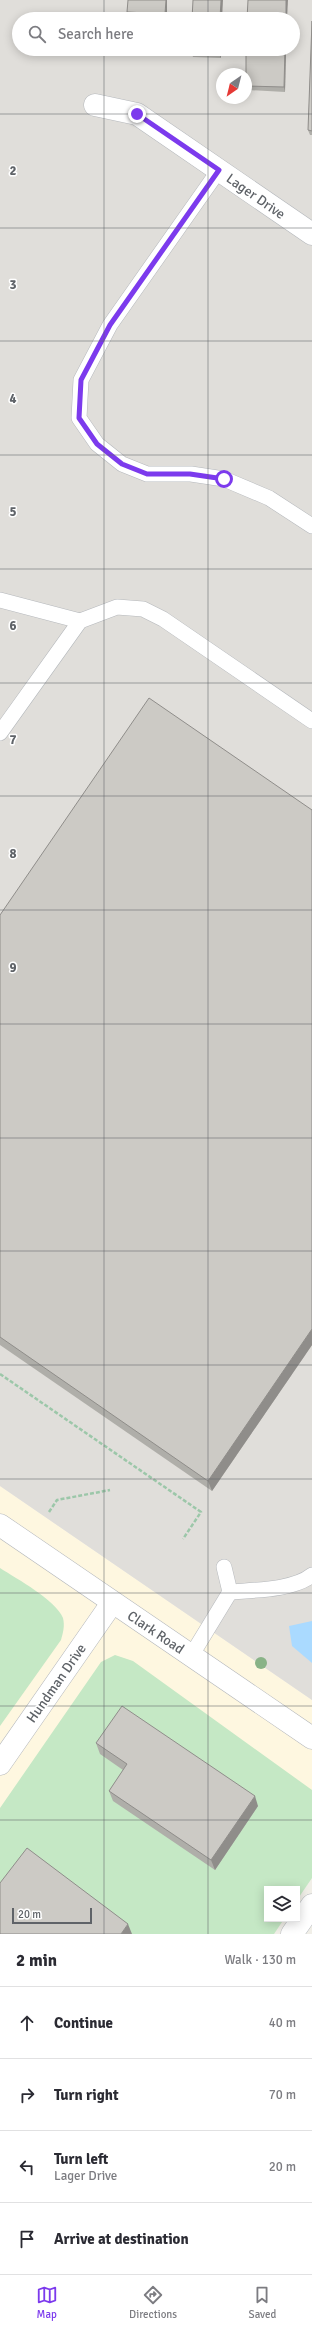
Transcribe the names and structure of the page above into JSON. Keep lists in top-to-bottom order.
{
  "streets": {
    "street": ["Lager Drive", "Clark Road", "Hundman Drive"]
  },
  "crossings": [
    ["Clark Road", "Hundman Drive"]
  ],
  "scale_bar": "20 m",
  "north": "bottom left",
  "page": {
    "search": "Search here",
    "scale": "20 m",
    "heading": ["2 min", "Walk · 130 m"],
    "list": [
      ["Continue", "40 m"],
      ["Turn right", "70 m"],
      ["Turn left", "Lager Drive", "20 m"],
      "Arrive at destination"
    ],
    "nav": ["Map", "Directions", "Saved"]
  },
  "grid": {
    "rows": [
      "2",
      "3",
      "4",
      "5",
      "6",
      "7",
      "8",
      "9"
    ]
  }
}
